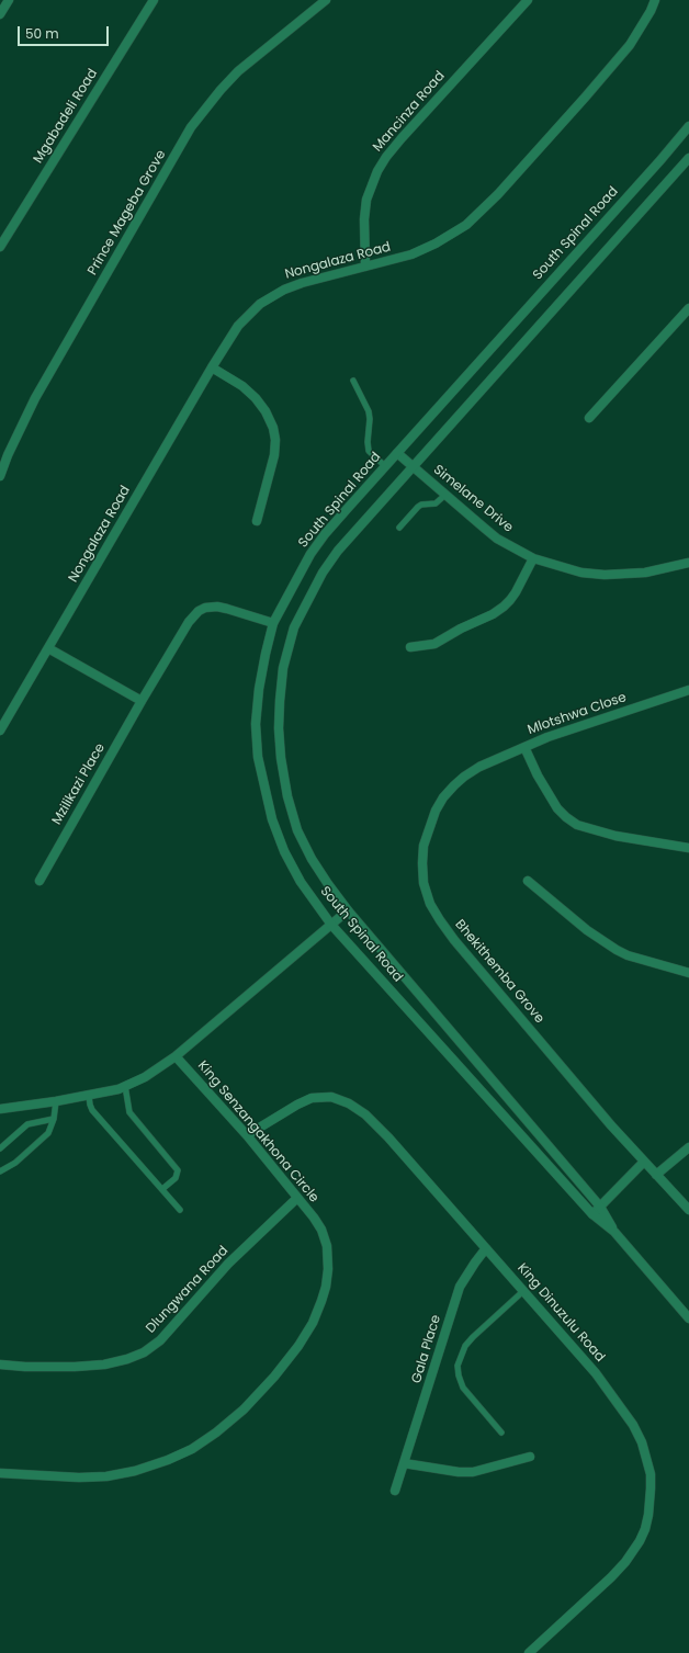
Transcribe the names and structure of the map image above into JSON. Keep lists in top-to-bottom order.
{
  "streets": {
    "street": [
      "Mancinza Road",
      "Mgabadeli Road",
      "Prince Mageba Grove",
      "South Spinal Road",
      "Nongalaza Road",
      "Simelane Drive",
      "Mlotshwa Close",
      "Mzilikazi Place",
      "Bhekithemba Grove",
      "King Senzangakhona Circle",
      "Dlungwana Road",
      "King Dinuzulu Road",
      "Gala Place"
    ]
  },
  "crossings": [
    ["Mancinza Road", "Nongalaza Road"],
    ["South Spinal Road", "Simelane Drive"],
    ["South Spinal Road", "Mzilikazi Place"],
    ["Mlotshwa Close", "Bhekithemba Grove"],
    ["King Senzangakhona Circle", "Dlungwana Road"],
    ["King Senzangakhona Circle", "King Dinuzulu Road"],
    ["King Dinuzulu Road", "Gala Place"]
  ],
  "scale_bar": "50 m"
}
